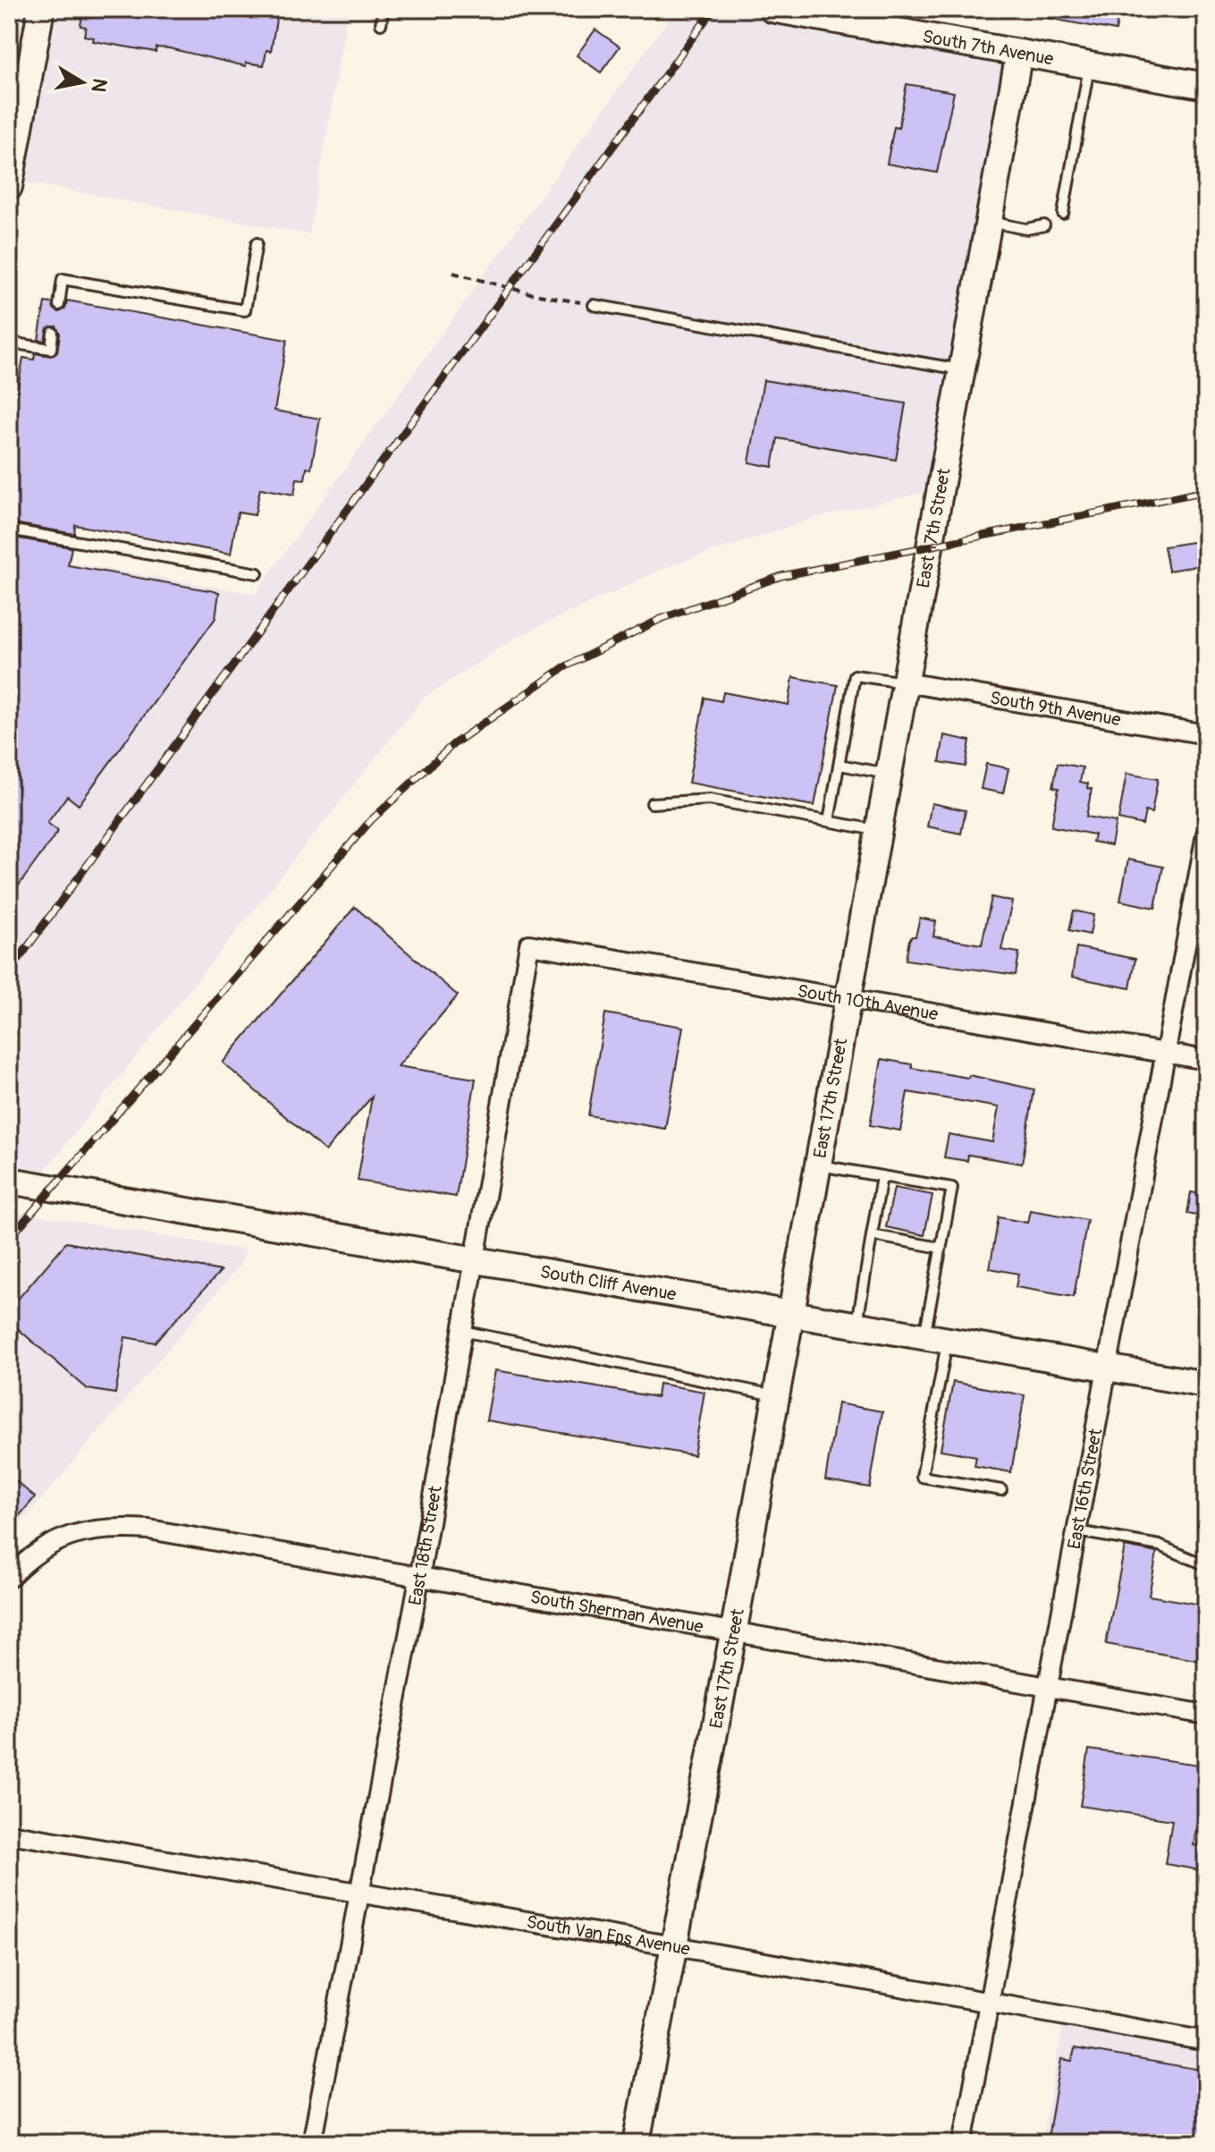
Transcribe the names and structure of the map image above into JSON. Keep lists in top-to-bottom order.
{
  "streets": {
    "street": [
      "South 7th Avenue",
      "East 17th Street",
      "South 9th Avenue",
      "South 10th Avenue",
      "South Cliff Avenue",
      "East 16th Street",
      "East 18th Street",
      "South Sherman Avenue",
      "South Van Eps Avenue"
    ]
  },
  "crossings": [
    ["South 7th Avenue", "East 17th Street"],
    ["East 17th Street", "South 9th Avenue"],
    ["East 17th Street", "South 10th Avenue"],
    ["East 17th Street", "South Cliff Avenue"],
    ["East 17th Street", "South Sherman Avenue"],
    ["East 17th Street", "South Van Eps Avenue"],
    ["South 10th Avenue", "East 16th Street"],
    ["South 10th Avenue", "East 18th Street"],
    ["South Cliff Avenue", "East 16th Street"],
    ["South Cliff Avenue", "East 18th Street"],
    ["East 16th Street", "South Sherman Avenue"],
    ["East 16th Street", "South Van Eps Avenue"],
    ["East 18th Street", "South Sherman Avenue"],
    ["East 18th Street", "South Van Eps Avenue"]
  ],
  "north": "right"
}
